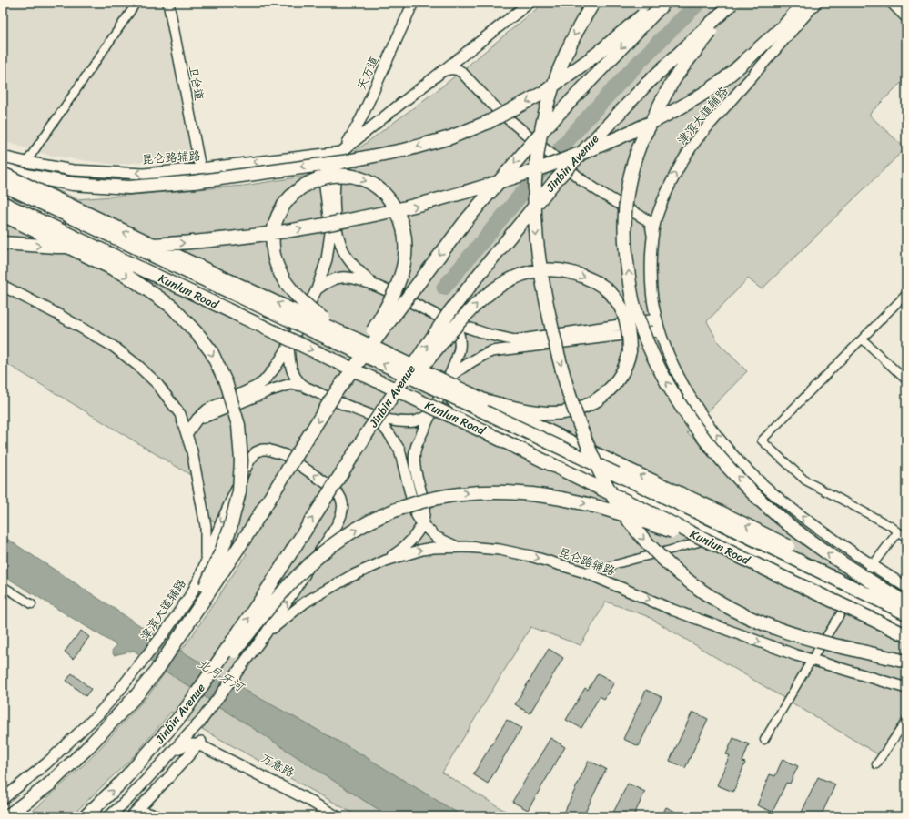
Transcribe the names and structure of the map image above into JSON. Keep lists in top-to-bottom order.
{
  "streets": {
    "highway": ["Jinbin Avenue", "Kunlun Road"],
    "main road": [
      "天万道",
      "卫台道",
      "津滨大道辅路",
      "昆仑路辅路",
      "万意路"
    ]
  },
  "crossings": [
    ["天万道", "昆仑路辅路"],
    ["卫台道", "昆仑路辅路"],
    ["津滨大道辅路", "昆仑路辅路"]
  ],
  "water": ["北月牙河"]
}
